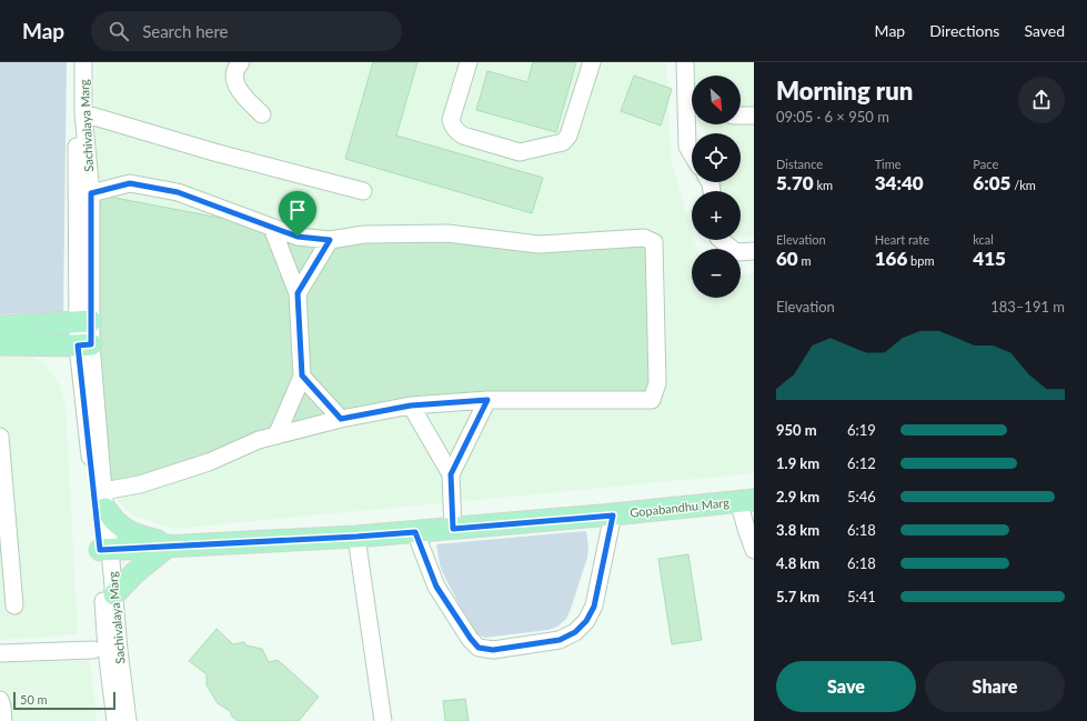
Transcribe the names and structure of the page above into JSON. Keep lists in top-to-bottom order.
{
  "streets": {
    "main road": ["Gopabandhu Marg"],
    "street": ["Sachivalaya Marg"]
  },
  "crossings": [
    ["Sachivalaya Marg", "Gopabandhu Marg"]
  ],
  "scale_bar": "50 m",
  "north": "bottom right",
  "page": {
    "header": "Map",
    "search": "Search here",
    "nav": ["Map", "Directions", "Saved"],
    "heading": ["Morning run", "09:05 · 6 × 950 m"],
    "map_buttons": ["+", "−"],
    "stats": [
      ["Distance", "5.70 km"],
      ["Time", "34:40"],
      ["Pace", "6:05 /km"],
      ["Elevation", "60 m"],
      ["Heart rate", "166 bpm"],
      ["kcal", "415"]
    ],
    "chart": ["Elevation", "183–191 m"],
    "list": [
      {
        "name": "950 m",
        "note": "6:19"
      },
      {
        "name": "1.9 km",
        "note": "6:12"
      },
      {
        "name": "2.9 km",
        "note": "5:46"
      },
      {
        "name": "3.8 km",
        "note": "6:18"
      },
      {
        "name": "4.8 km",
        "note": "6:18"
      },
      {
        "name": "5.7 km",
        "note": "5:41"
      }
    ],
    "buttons": ["Save", "Share"],
    "scale": "50 m"
  }
}
